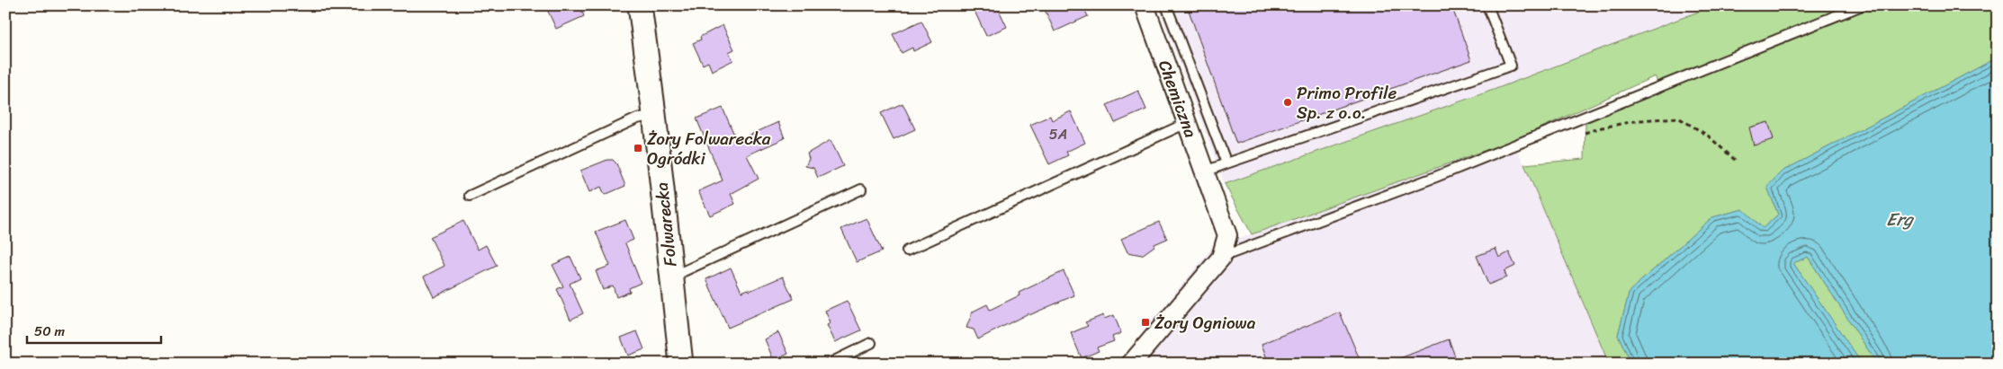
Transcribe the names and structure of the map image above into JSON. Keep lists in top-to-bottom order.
{
  "streets": {
    "street": ["Chemiczna", "Folwarecka"]
  },
  "water": ["Erg"],
  "places": {
    "other": ["Primo Profile Sp. z o.o."],
    "transit": ["Żory Folwarecka Ogródki", "Żory Ogniowa"]
  },
  "house_numbers": ["5A"],
  "scale_bar": "50 m"
}
